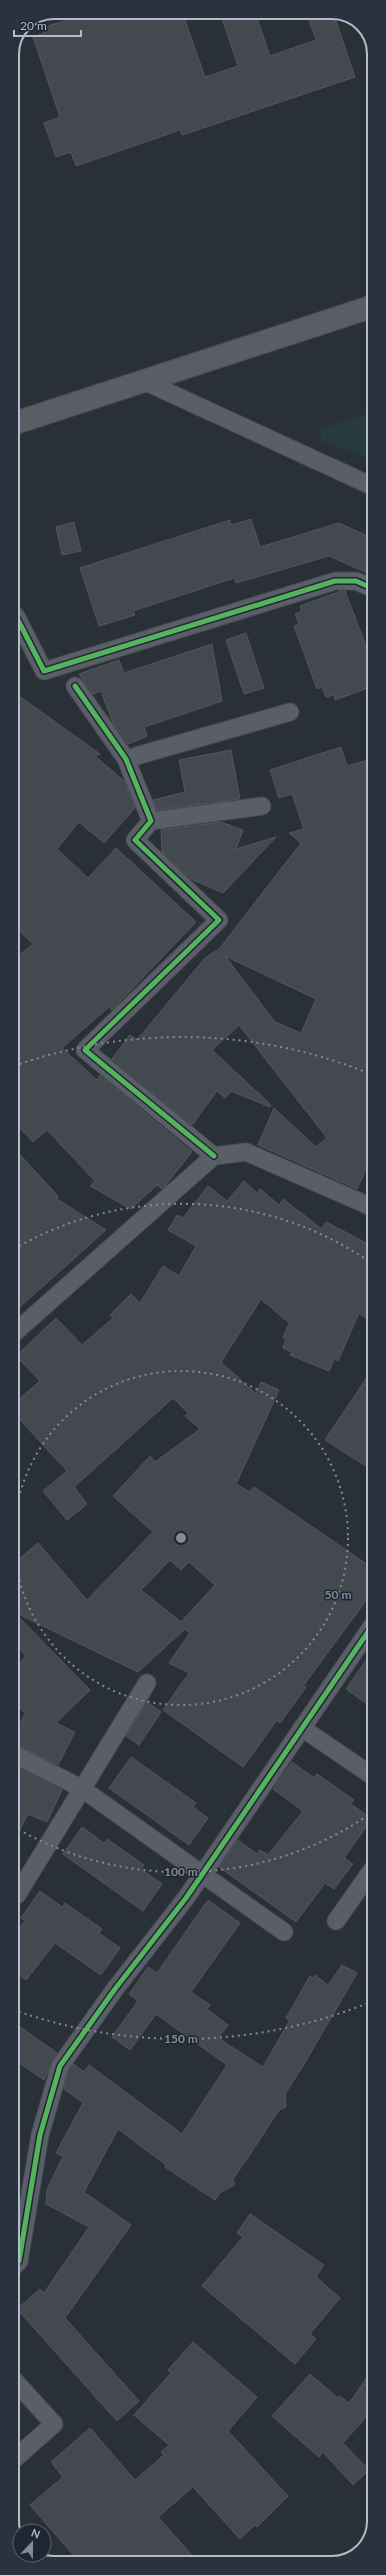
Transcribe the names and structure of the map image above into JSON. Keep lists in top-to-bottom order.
{
  "scale_bar": "20 m",
  "north": "top",
  "rings": ["50 m", "100 m", "150 m"]
}
